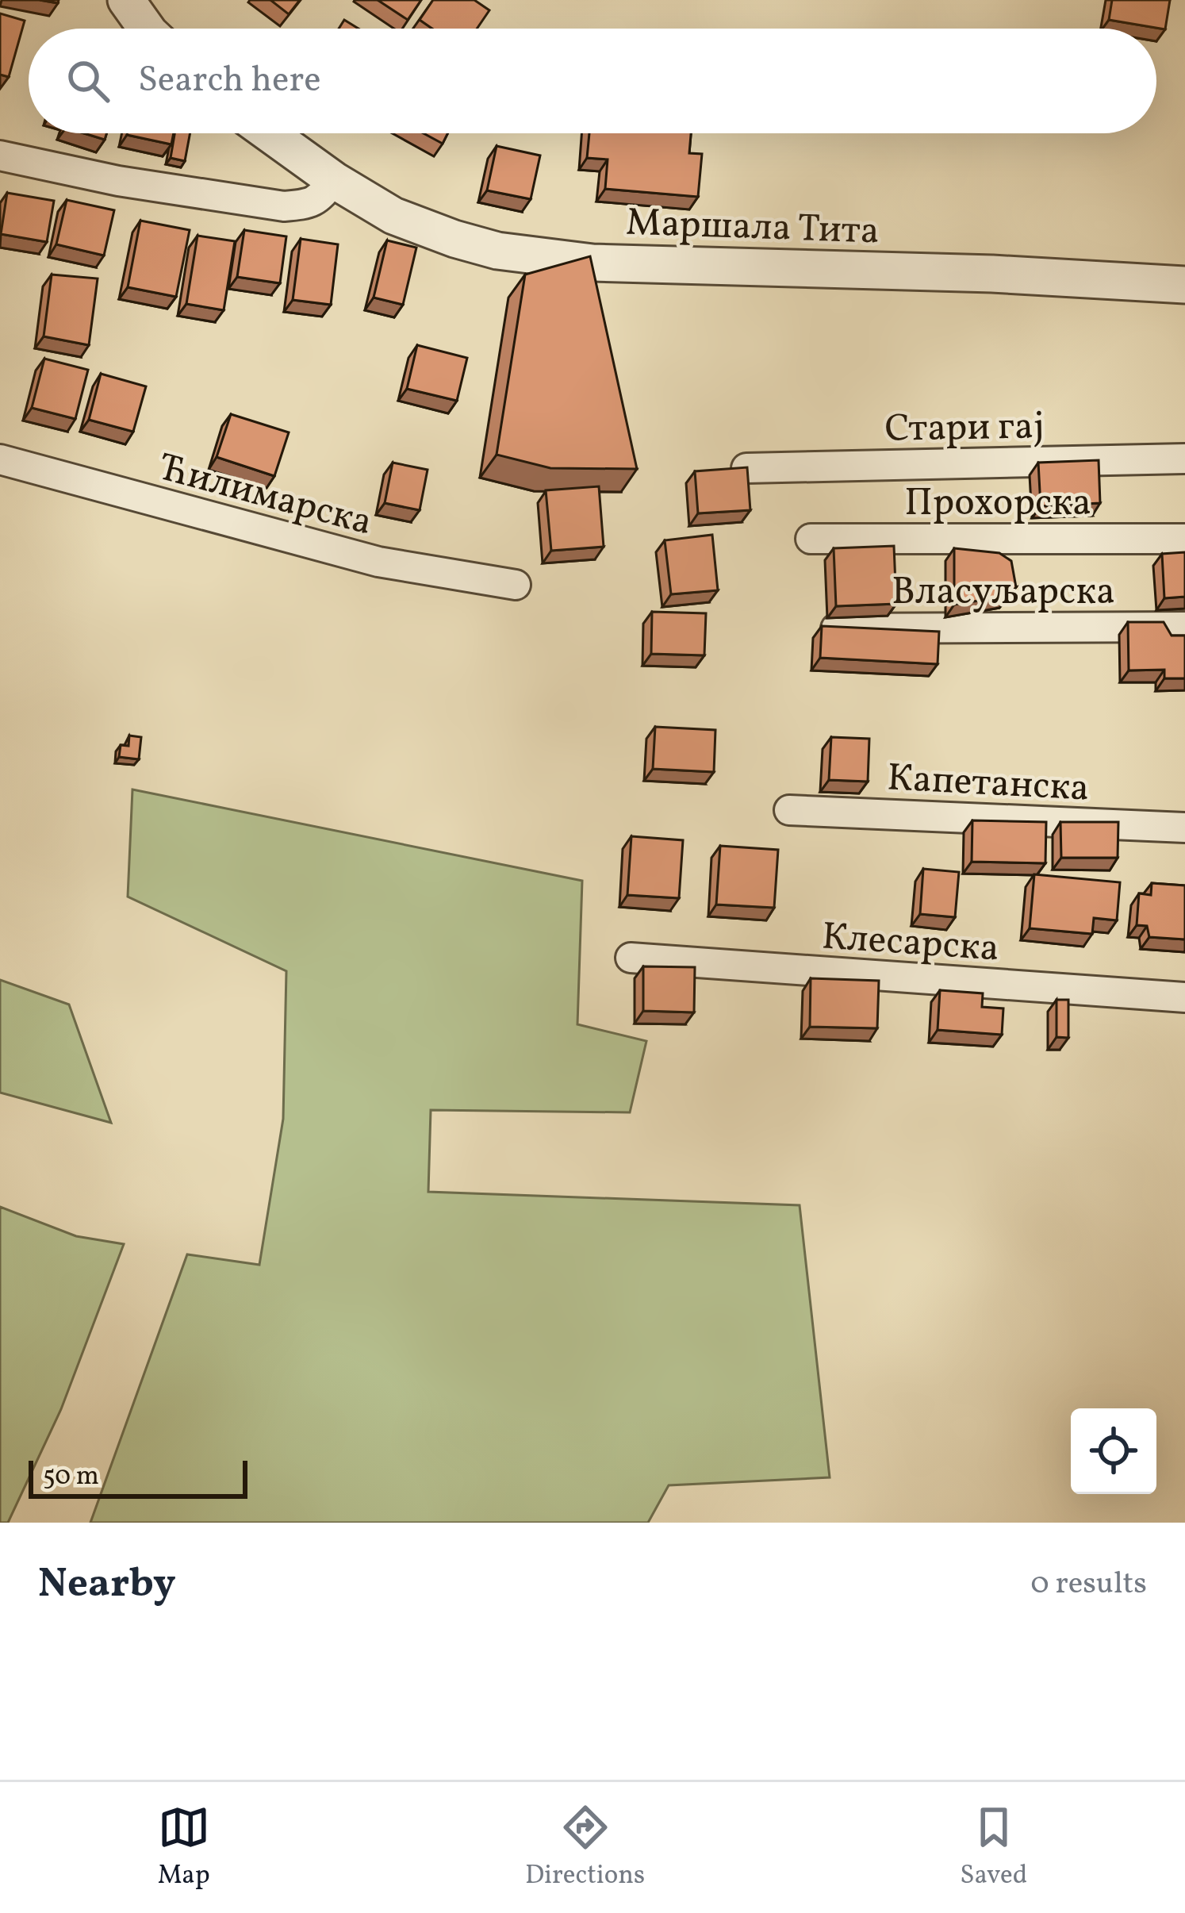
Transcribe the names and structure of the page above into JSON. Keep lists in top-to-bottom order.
{
  "streets": {
    "street": [
      "Маршала Тита",
      "Стари гај",
      "Ћилимарска",
      "Прохорска",
      "Власуљарска",
      "Капетанска",
      "Клесарска"
    ]
  },
  "scale_bar": "50 m",
  "page": {
    "search": "Search here",
    "scale": "50 m",
    "heading": ["Nearby", "0 results"],
    "nav": ["Map", "Directions", "Saved"]
  }
}
